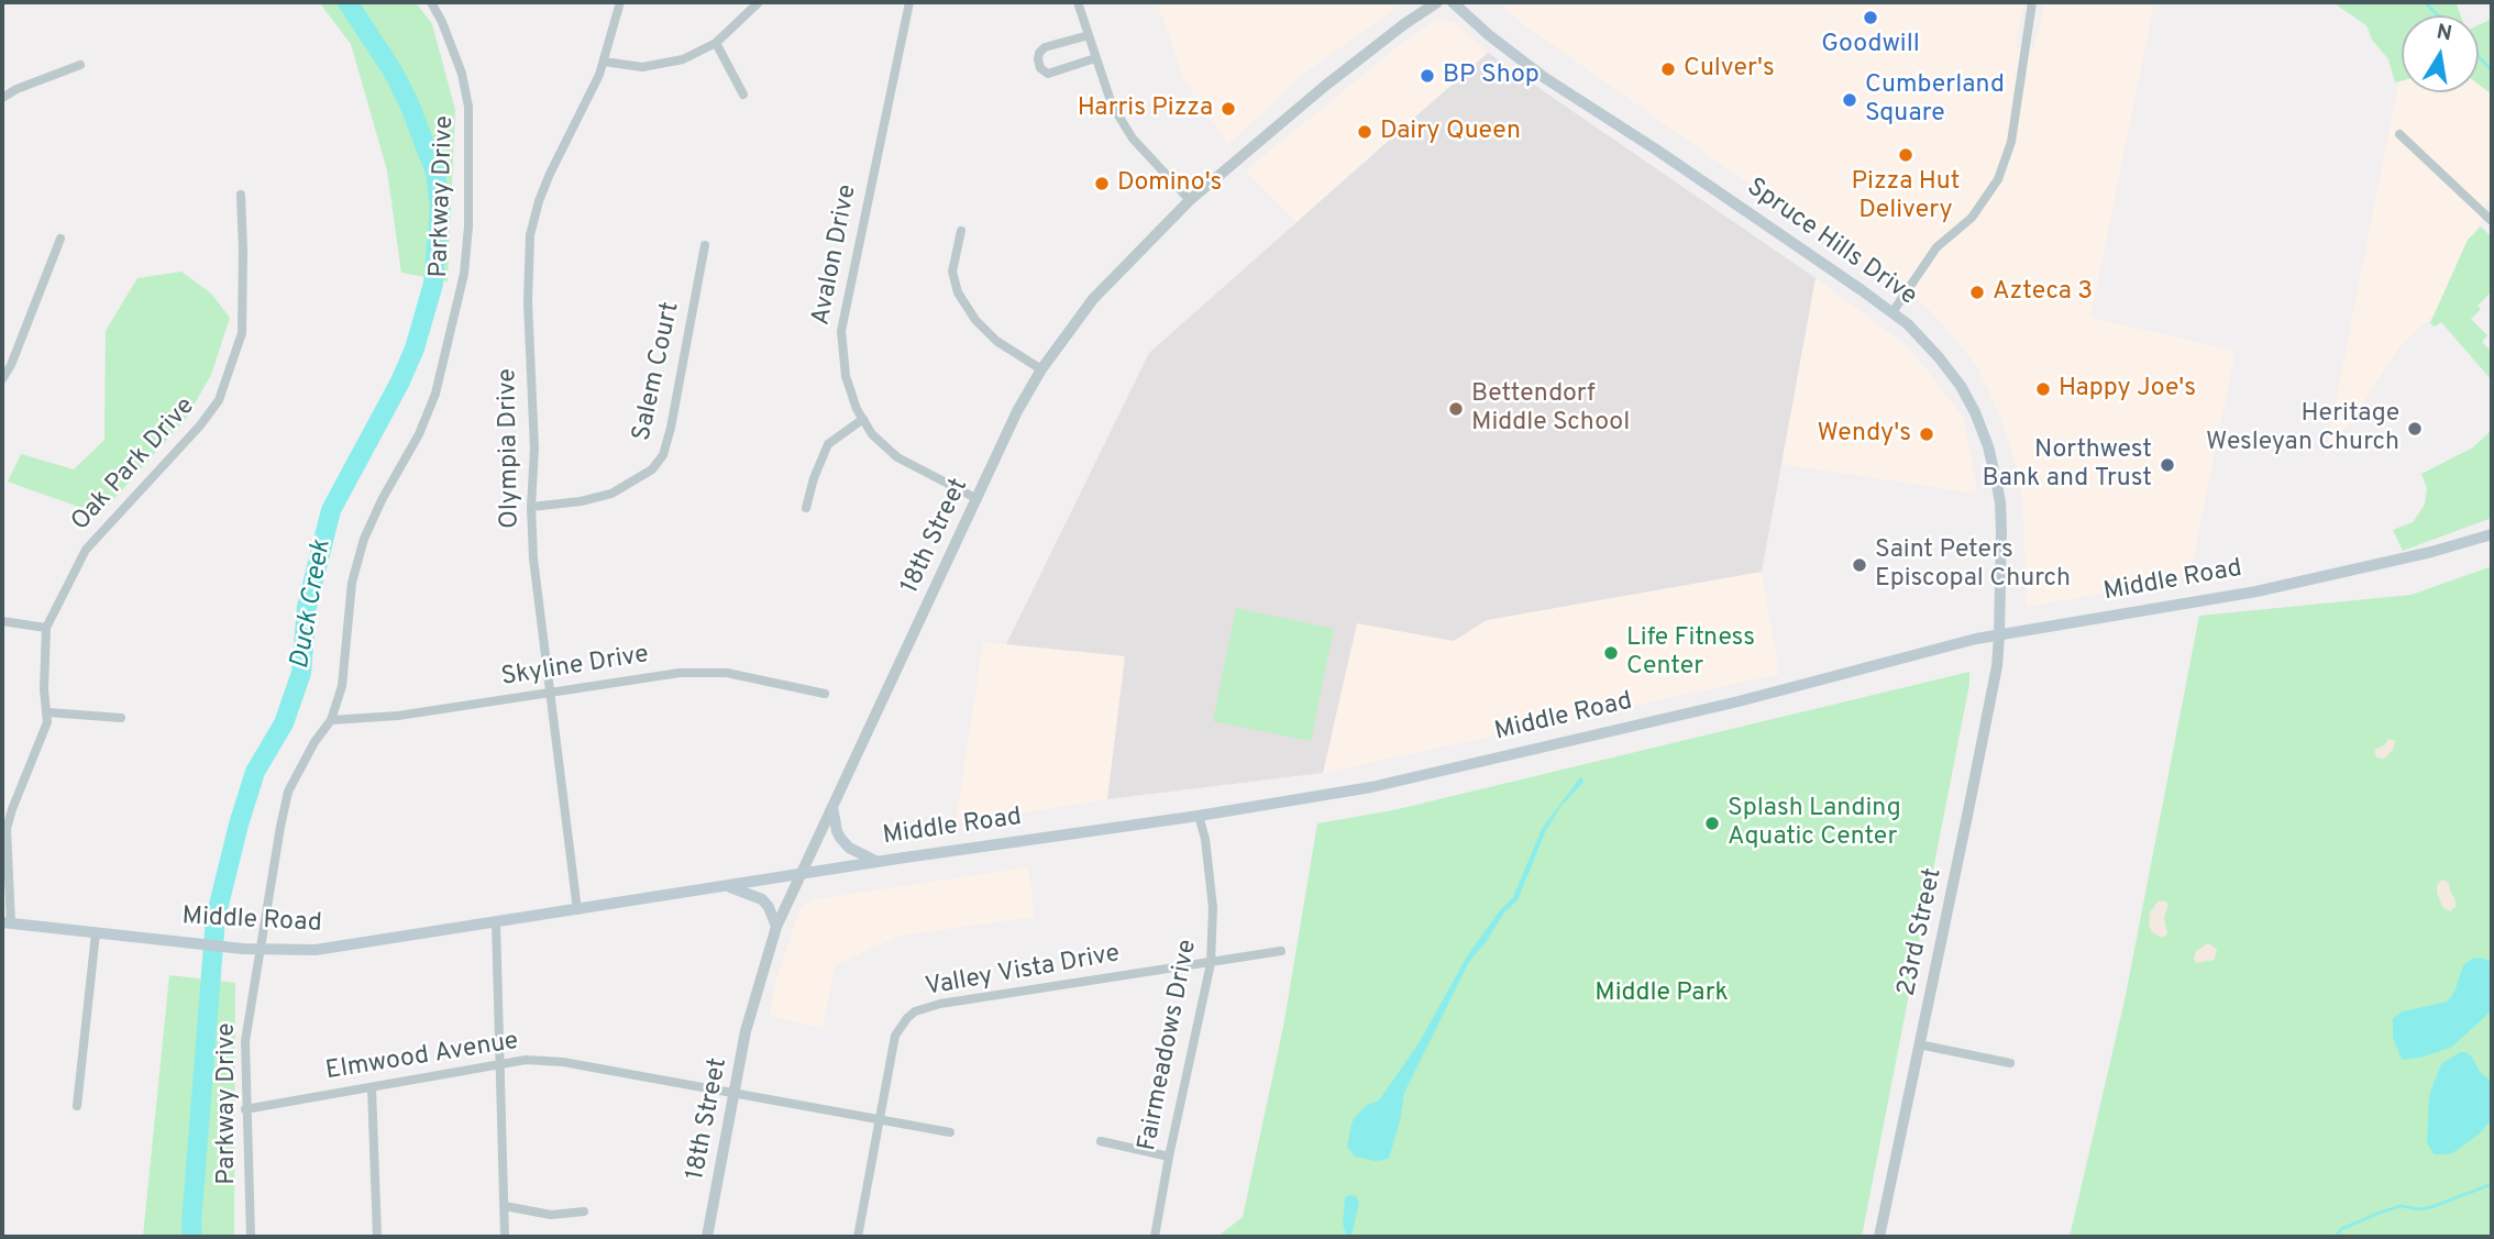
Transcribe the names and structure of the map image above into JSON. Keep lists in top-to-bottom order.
{
  "streets": {
    "main road": ["Spruce Hills Drive", "Middle Road"],
    "street": [
      "Parkway Drive",
      "Avalon Drive",
      "Salem Court",
      "Olympia Drive",
      "Oak Park Drive",
      "18th Street",
      "Skyline Drive",
      "23rd Street",
      "Valley Vista Drive",
      "Fairmeadows Drive",
      "Elmwood Avenue"
    ]
  },
  "crossings": [
    ["Parkway Drive", "Middle Road"],
    ["Parkway Drive", "Skyline Drive"],
    ["Parkway Drive", "Elmwood Avenue"],
    ["Spruce Hills Drive", "Middle Road"],
    ["Spruce Hills Drive", "23rd Street"],
    ["Avalon Drive", "18th Street"],
    ["Salem Court", "Olympia Drive"],
    ["Olympia Drive", "Middle Road"],
    ["Olympia Drive", "Skyline Drive"],
    ["Oak Park Drive", "Middle Road"],
    ["18th Street", "Middle Road"],
    ["18th Street", "Elmwood Avenue"],
    ["Middle Road", "23rd Street"],
    ["Middle Road", "Fairmeadows Drive"],
    ["Valley Vista Drive", "Fairmeadows Drive"],
    ["Valley Vista Drive", "Elmwood Avenue"]
  ],
  "water": ["Duck Creek"],
  "parks": ["Middle Park"],
  "places": [
    "Goodwill",
    "Culver's",
    "BP Shop",
    "Cumberland Square",
    "Harris Pizza",
    "Dairy Queen",
    "Pizza Hut Delivery",
    "Domino's",
    "Azteca 3",
    "Happy Joe's",
    "Bettendorf Middle School",
    "Heritage Wesleyan Church",
    "Wendy's",
    "Northwest Bank and Trust",
    "Saint Peters Episcopal Church",
    "Life Fitness Center",
    "Splash Landing Aquatic Center"
  ],
  "north": "top"
}
